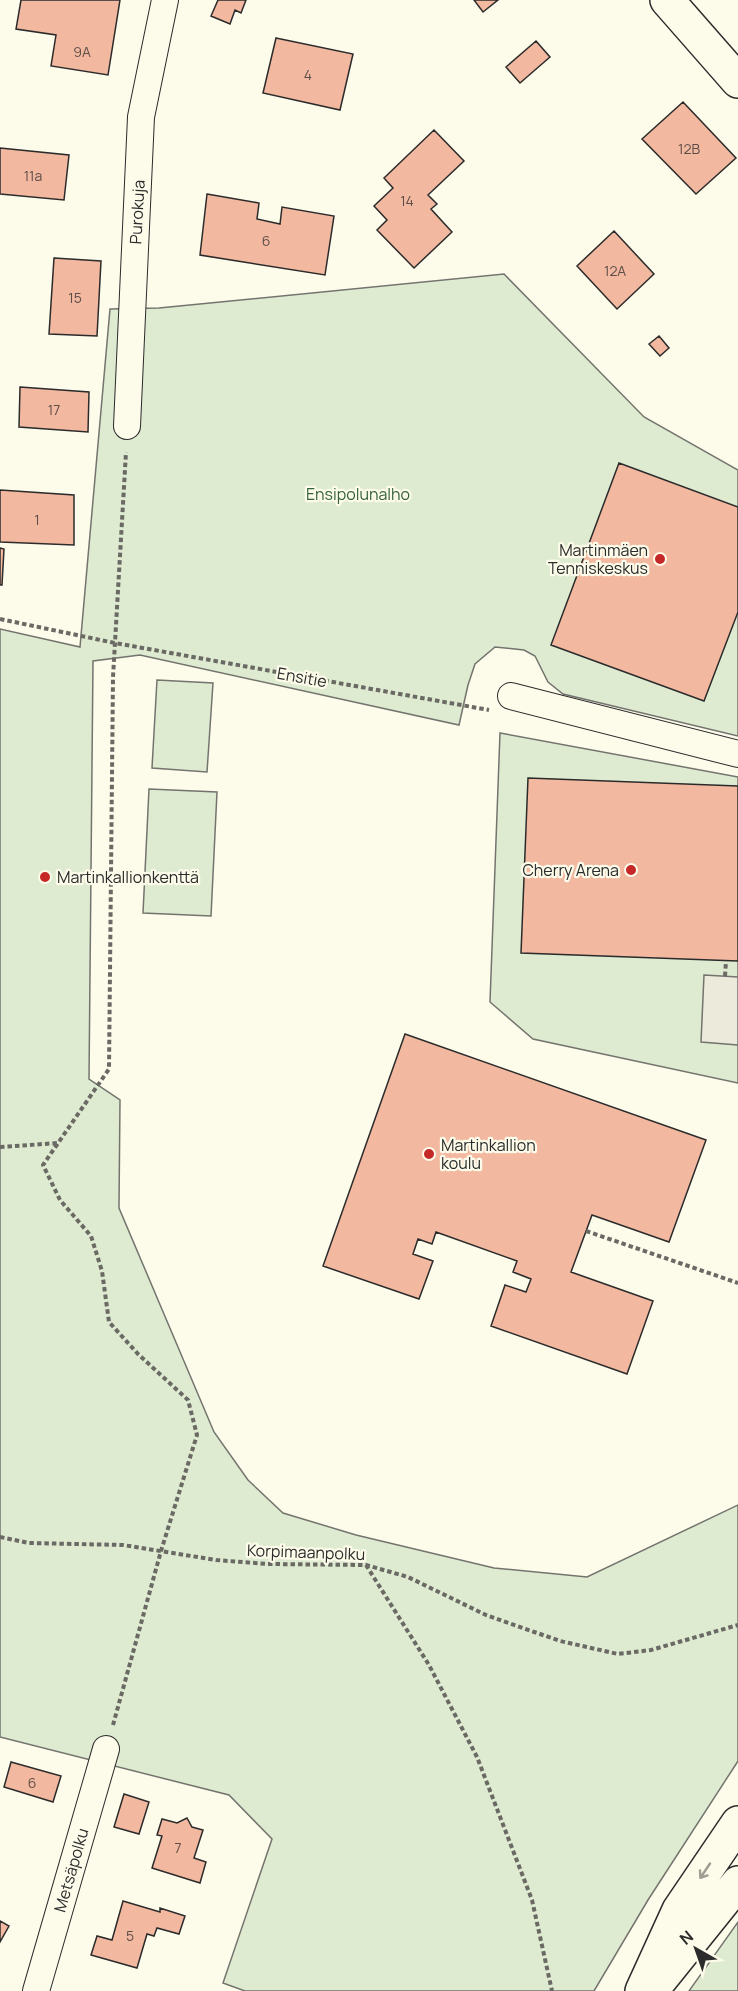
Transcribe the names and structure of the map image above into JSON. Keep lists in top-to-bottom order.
{
  "streets": {
    "street": ["Purokuja", "Metsäpolku"],
    "path": ["Ensitie", "Korpimaanpolku"]
  },
  "parks": ["Ensipolunalho"],
  "places": [
    "Martinmäen Tenniskeskus",
    "Cherry Arena",
    "Martinkallionkenttä",
    "Martinkallion koulu"
  ],
  "house_numbers": [
    "9A",
    "4",
    "12B",
    "11a",
    "14",
    "6",
    "12A",
    "15",
    "17",
    "1",
    "6",
    "7",
    "5"
  ],
  "north": "top left"
}
